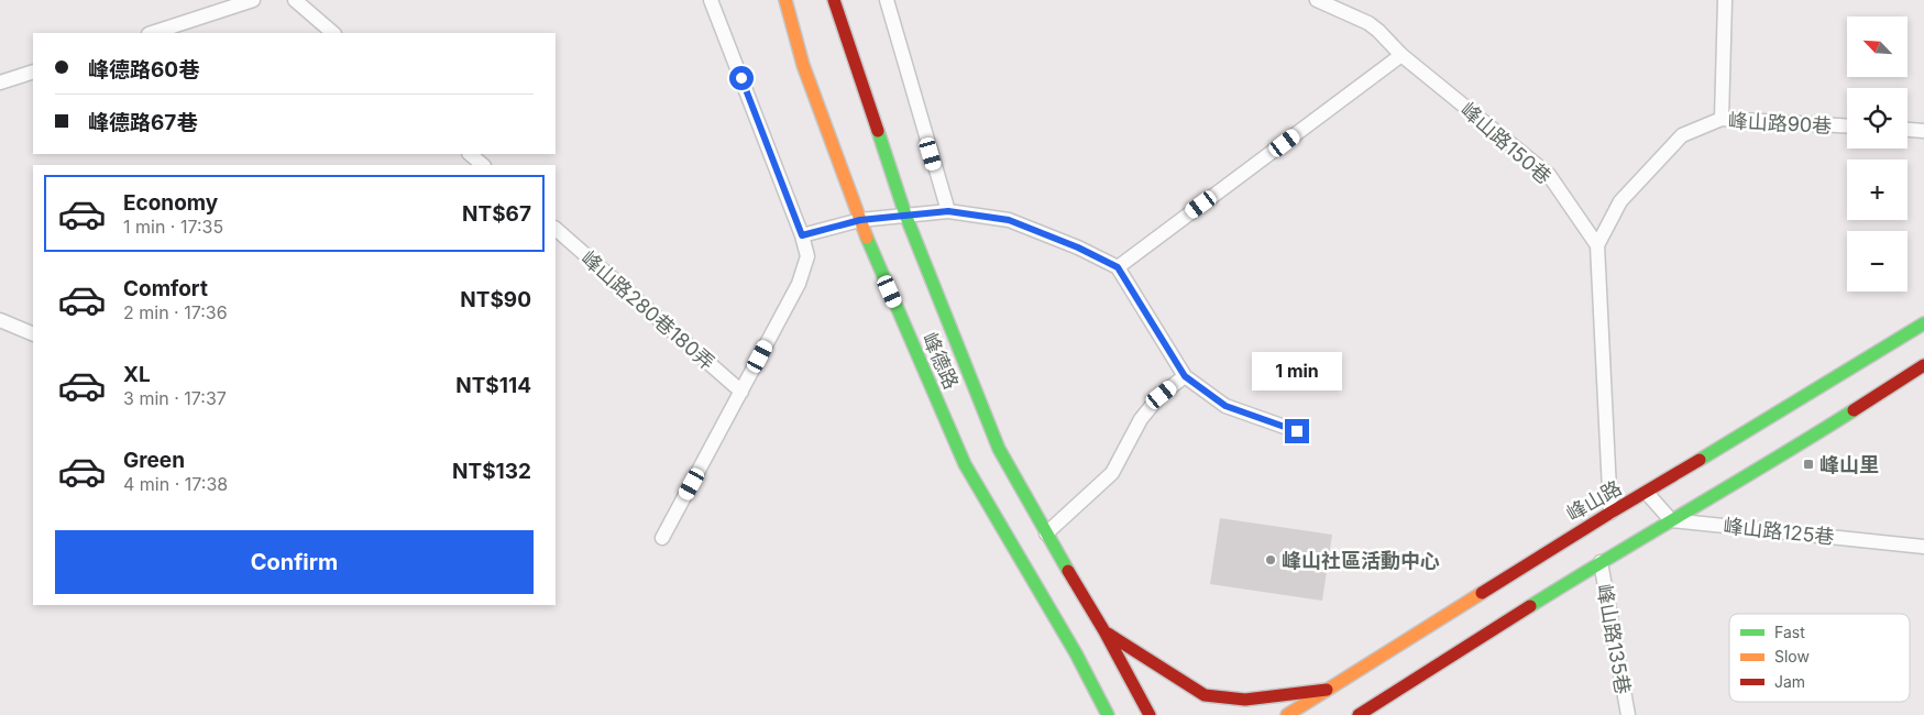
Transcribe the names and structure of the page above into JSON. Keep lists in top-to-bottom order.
{
  "streets": {
    "main road": ["峰德路", "峰山路"],
    "lane": [
      "峰山路90巷",
      "峰山路150巷",
      "峰山路280巷180弄",
      "峰山路125巷",
      "峰山路135巷"
    ]
  },
  "crossings": [
    ["峰山路90巷", "峰山路150巷"]
  ],
  "places": {
    "transit": ["峰山里"],
    "other": ["峰山社區活動中心"]
  },
  "legend": ["Fast", "Slow", "Jam"],
  "north": "top left",
  "page": {
    "map_buttons": ["+", "−"],
    "banner": ["峰德路60巷", "峰德路67巷"],
    "list": [
      {
        "name": "Economy",
        "note": "1 min · 17:35",
        "value": "NT$67"
      },
      {
        "name": "Comfort",
        "note": "2 min · 17:36",
        "value": "NT$90"
      },
      {
        "name": "XL",
        "note": "3 min · 17:37",
        "value": "NT$114"
      },
      {
        "name": "Green",
        "note": "4 min · 17:38",
        "value": "NT$132"
      }
    ],
    "bubble": "1 min",
    "buttons": "Confirm"
  }
}
